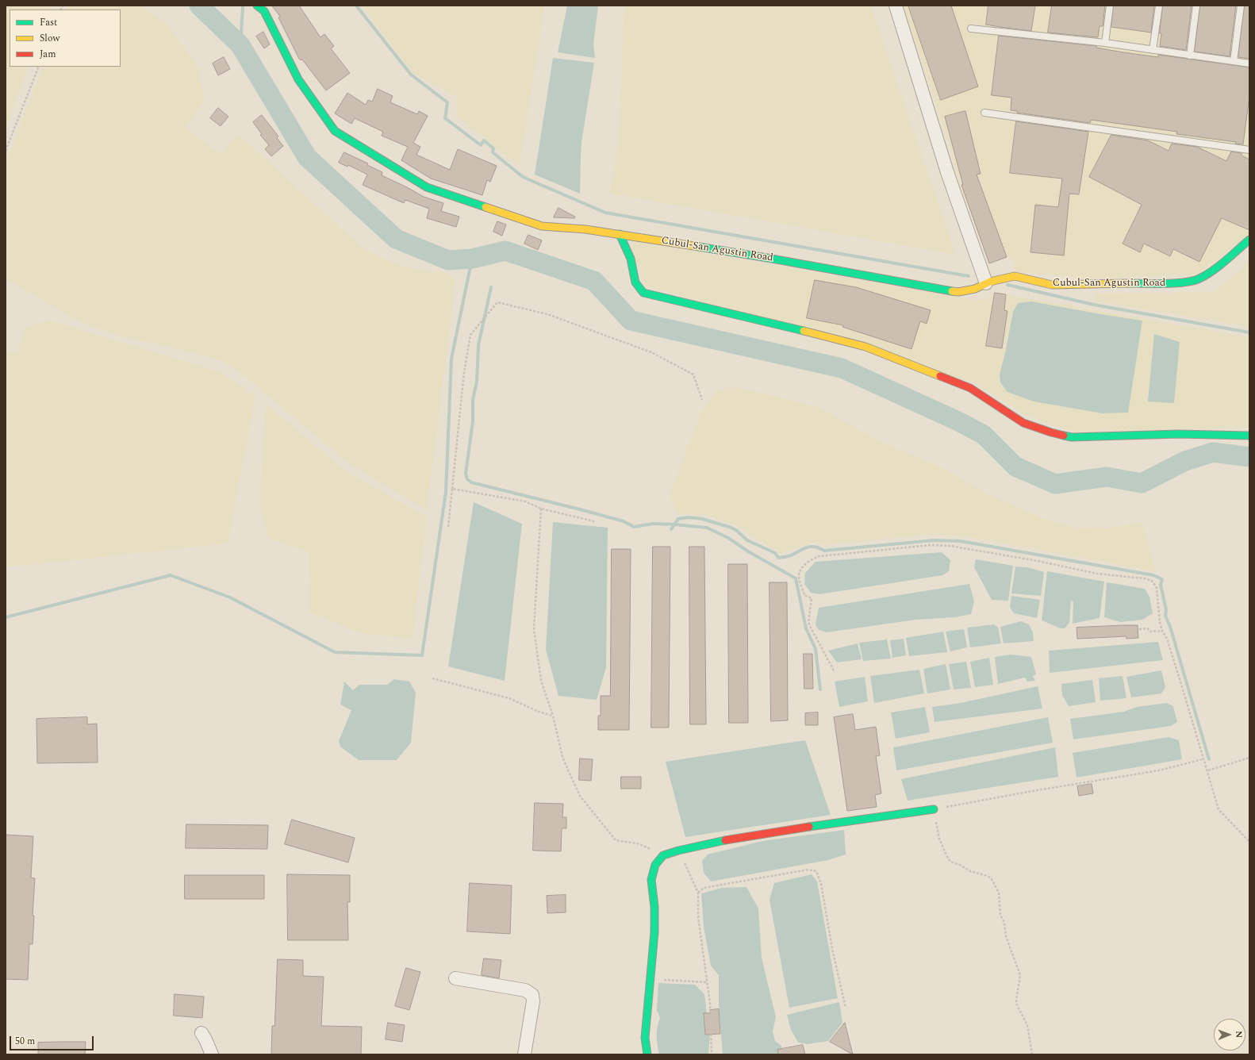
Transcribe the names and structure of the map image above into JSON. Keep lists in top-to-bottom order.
{
  "streets": {
    "street": ["Cubul-San Agustin Road"]
  },
  "legend": ["Fast", "Slow", "Jam"],
  "scale_bar": "50 m",
  "north": "right"
}
